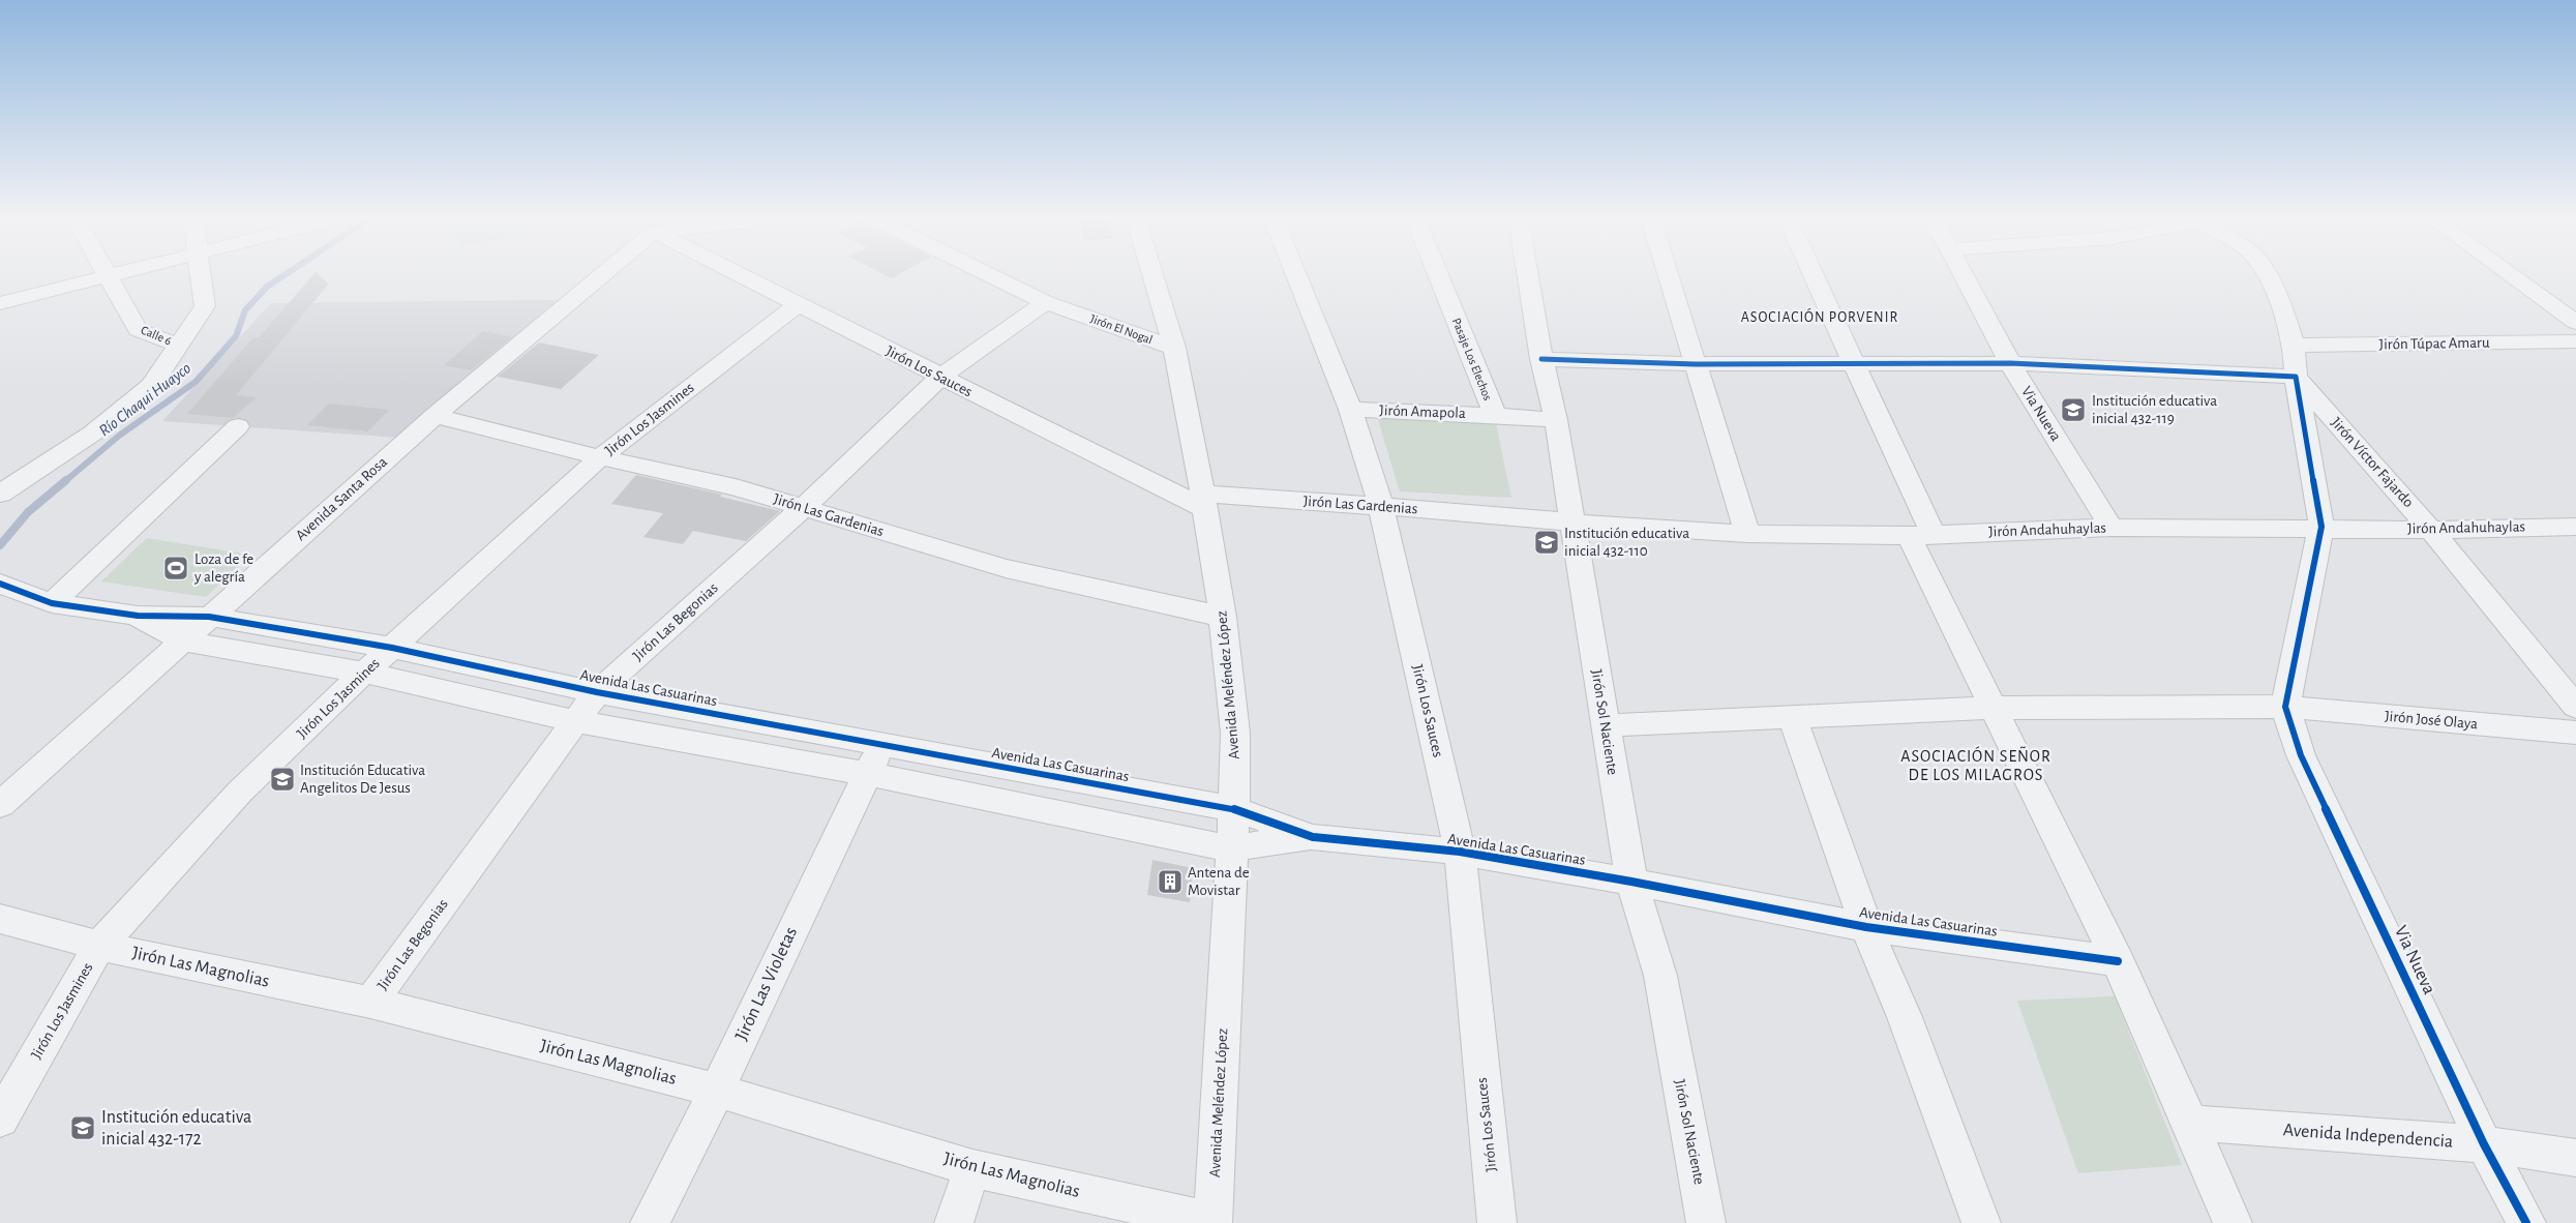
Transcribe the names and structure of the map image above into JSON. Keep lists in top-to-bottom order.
{
  "streets": {
    "street": [
      "Jirón El Nogal",
      "Calle 6",
      "Jirón Túpac Amaru",
      "Pasaje Los Elechos",
      "Jirón Los Sauces",
      "Jirón Amapola",
      "Via Nueva",
      "Jirón Los Jasmines",
      "Jirón Víctor Fajardo",
      "Avenida Santa Rosa",
      "Jirón Las Gardenias",
      "Jirón Andahuhaylas",
      "Jirón Las Begonias",
      "Avenida Meléndez López",
      "Avenida Las Casuarinas",
      "Jirón José Olaya",
      "Jirón Sol Naciente",
      "Jirón Las Magnolias",
      "Jirón Las Violetas",
      "Avenida Independencia"
    ]
  },
  "crossings": [
    ["Jirón El Nogal", "Jirón Las Begonias"],
    ["Jirón El Nogal", "Avenida Meléndez López"],
    ["Pasaje Los Elechos", "Jirón Amapola"],
    ["Jirón Los Sauces", "Jirón Amapola"],
    ["Jirón Los Sauces", "Jirón Los Jasmines"],
    ["Jirón Los Sauces", "Jirón Las Gardenias"],
    ["Jirón Los Sauces", "Jirón Las Begonias"],
    ["Jirón Los Sauces", "Avenida Meléndez López"],
    ["Jirón Los Sauces", "Avenida Las Casuarinas"],
    ["Jirón Amapola", "Jirón Sol Naciente"],
    ["Via Nueva", "Jirón Andahuhaylas"],
    ["Via Nueva", "Jirón José Olaya"],
    ["Via Nueva", "Avenida Independencia"],
    ["Jirón Los Jasmines", "Jirón Las Gardenias"],
    ["Jirón Los Jasmines", "Avenida Las Casuarinas"],
    ["Jirón Los Jasmines", "Jirón Las Magnolias"],
    ["Jirón Víctor Fajardo", "Jirón Andahuhaylas"],
    ["Avenida Santa Rosa", "Jirón Las Gardenias"],
    ["Avenida Santa Rosa", "Avenida Las Casuarinas"],
    ["Jirón Las Gardenias", "Jirón Andahuhaylas"],
    ["Jirón Las Gardenias", "Jirón Las Begonias"],
    ["Jirón Las Gardenias", "Avenida Meléndez López"],
    ["Jirón Andahuhaylas", "Jirón Sol Naciente"],
    ["Jirón Las Begonias", "Avenida Las Casuarinas"],
    ["Jirón Las Begonias", "Jirón Las Magnolias"],
    ["Avenida Meléndez López", "Avenida Las Casuarinas"],
    ["Avenida Meléndez López", "Jirón Las Magnolias"],
    ["Avenida Las Casuarinas", "Jirón Sol Naciente"],
    ["Avenida Las Casuarinas", "Jirón Las Violetas"],
    ["Jirón Las Magnolias", "Jirón Las Violetas"]
  ],
  "districts": ["ASOCIACIÓN PORVENIR", "ASOCIACIÓN SEÑOR DE LOS MILAGROS"],
  "water": ["Río Chaqui Huayco"],
  "places": {
    "school or university": [
      "Institución educativa inicial 432-119",
      "Institución educativa inicial 432-110",
      "Institución Educativa Angelitos De Jesus",
      "Institución educativa inicial 432-172"
    ],
    "sports": ["Loza de fe y alegría"],
    "building": ["Antena de Movistar"]
  }
}
